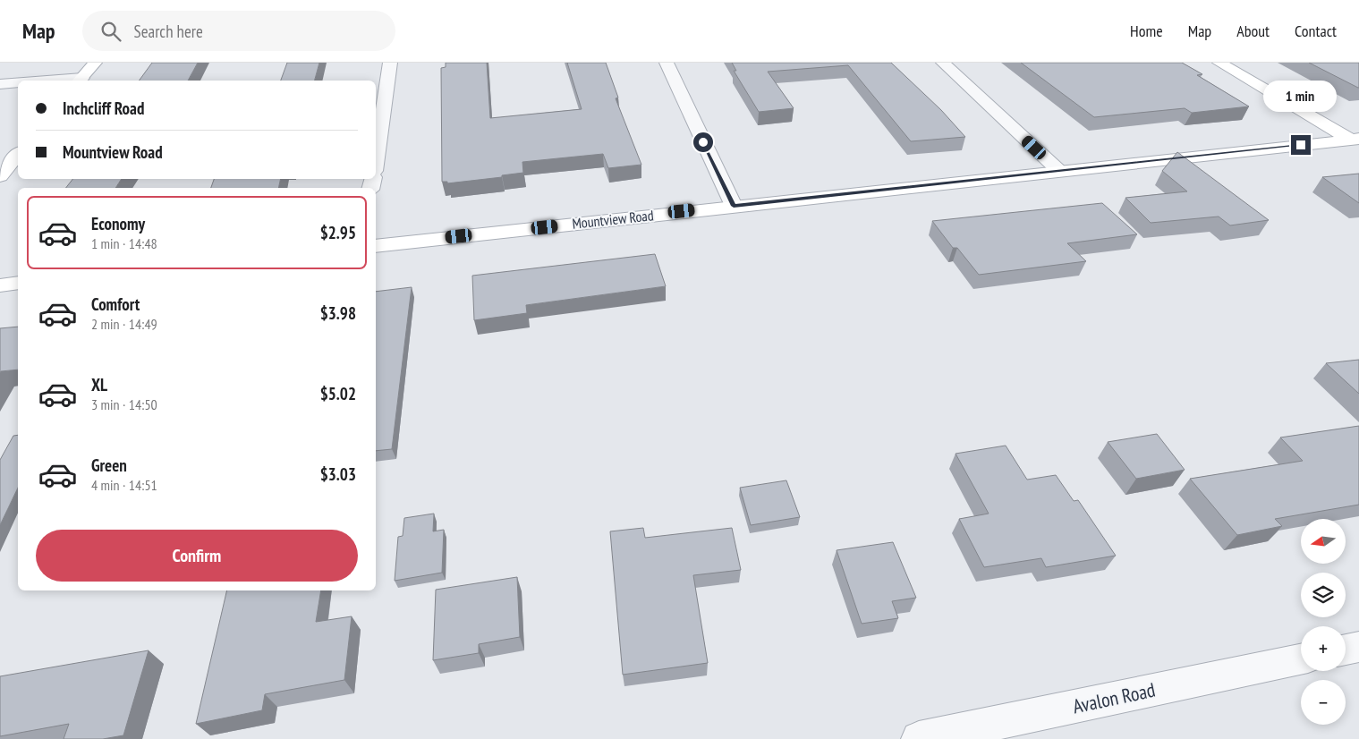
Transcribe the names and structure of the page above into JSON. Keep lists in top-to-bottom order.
{
  "streets": {
    "street": ["Mountview Road", "Avalon Road"]
  },
  "north": "left",
  "page": {
    "header": "Map",
    "search": "Search here",
    "nav": [
      "Home",
      "Map",
      "About",
      "Contact"
    ],
    "bubble": "1 min",
    "banner": ["Inchcliff Road", "Mountview Road"],
    "list": [
      {
        "name": "Economy",
        "note": "1 min · 14:48",
        "value": "$2.95"
      },
      {
        "name": "Comfort",
        "note": "2 min · 14:49",
        "value": "$3.98"
      },
      {
        "name": "XL",
        "note": "3 min · 14:50",
        "value": "$5.02"
      },
      {
        "name": "Green",
        "note": "4 min · 14:51",
        "value": "$3.03"
      }
    ],
    "map_buttons": ["+", "−"],
    "buttons": "Confirm"
  }
}
